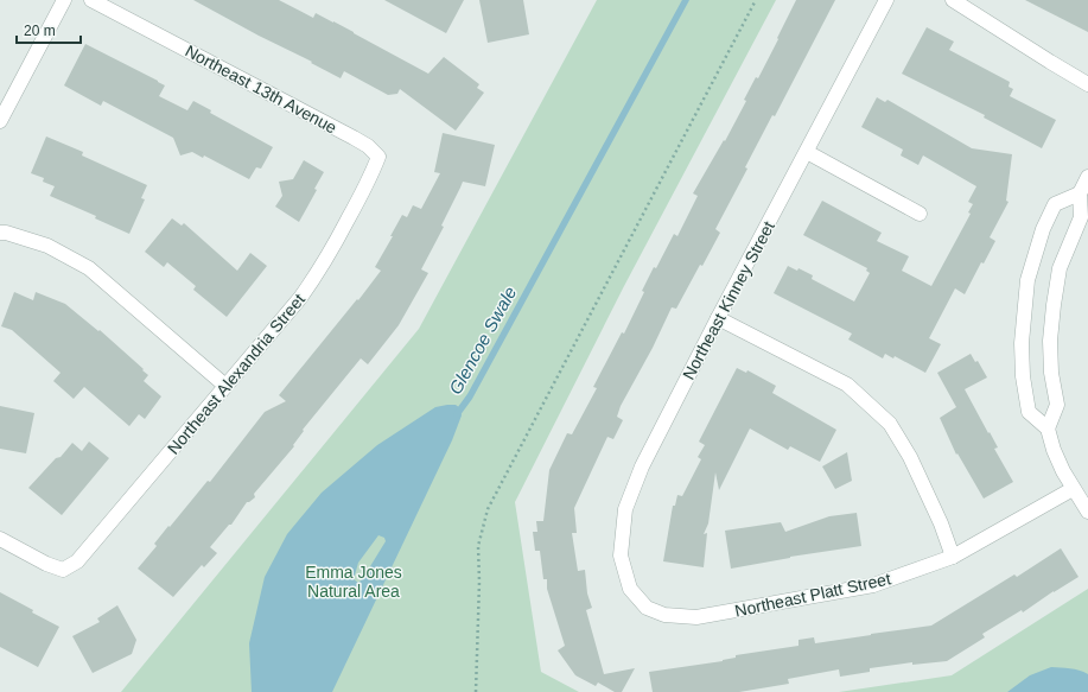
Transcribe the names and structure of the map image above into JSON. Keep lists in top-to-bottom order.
{
  "streets": {
    "street": [
      "Northeast 13th Avenue",
      "Northeast Kinney Street",
      "Northeast Alexandria Street",
      "Northeast Platt Street"
    ]
  },
  "crossings": [
    ["Northeast 13th Avenue", "Northeast Alexandria Street"],
    ["Northeast Kinney Street", "Northeast Platt Street"]
  ],
  "water": ["Glencoe Swale"],
  "parks": ["Emma Jones Natural Area"],
  "scale_bar": "20 m"
}
